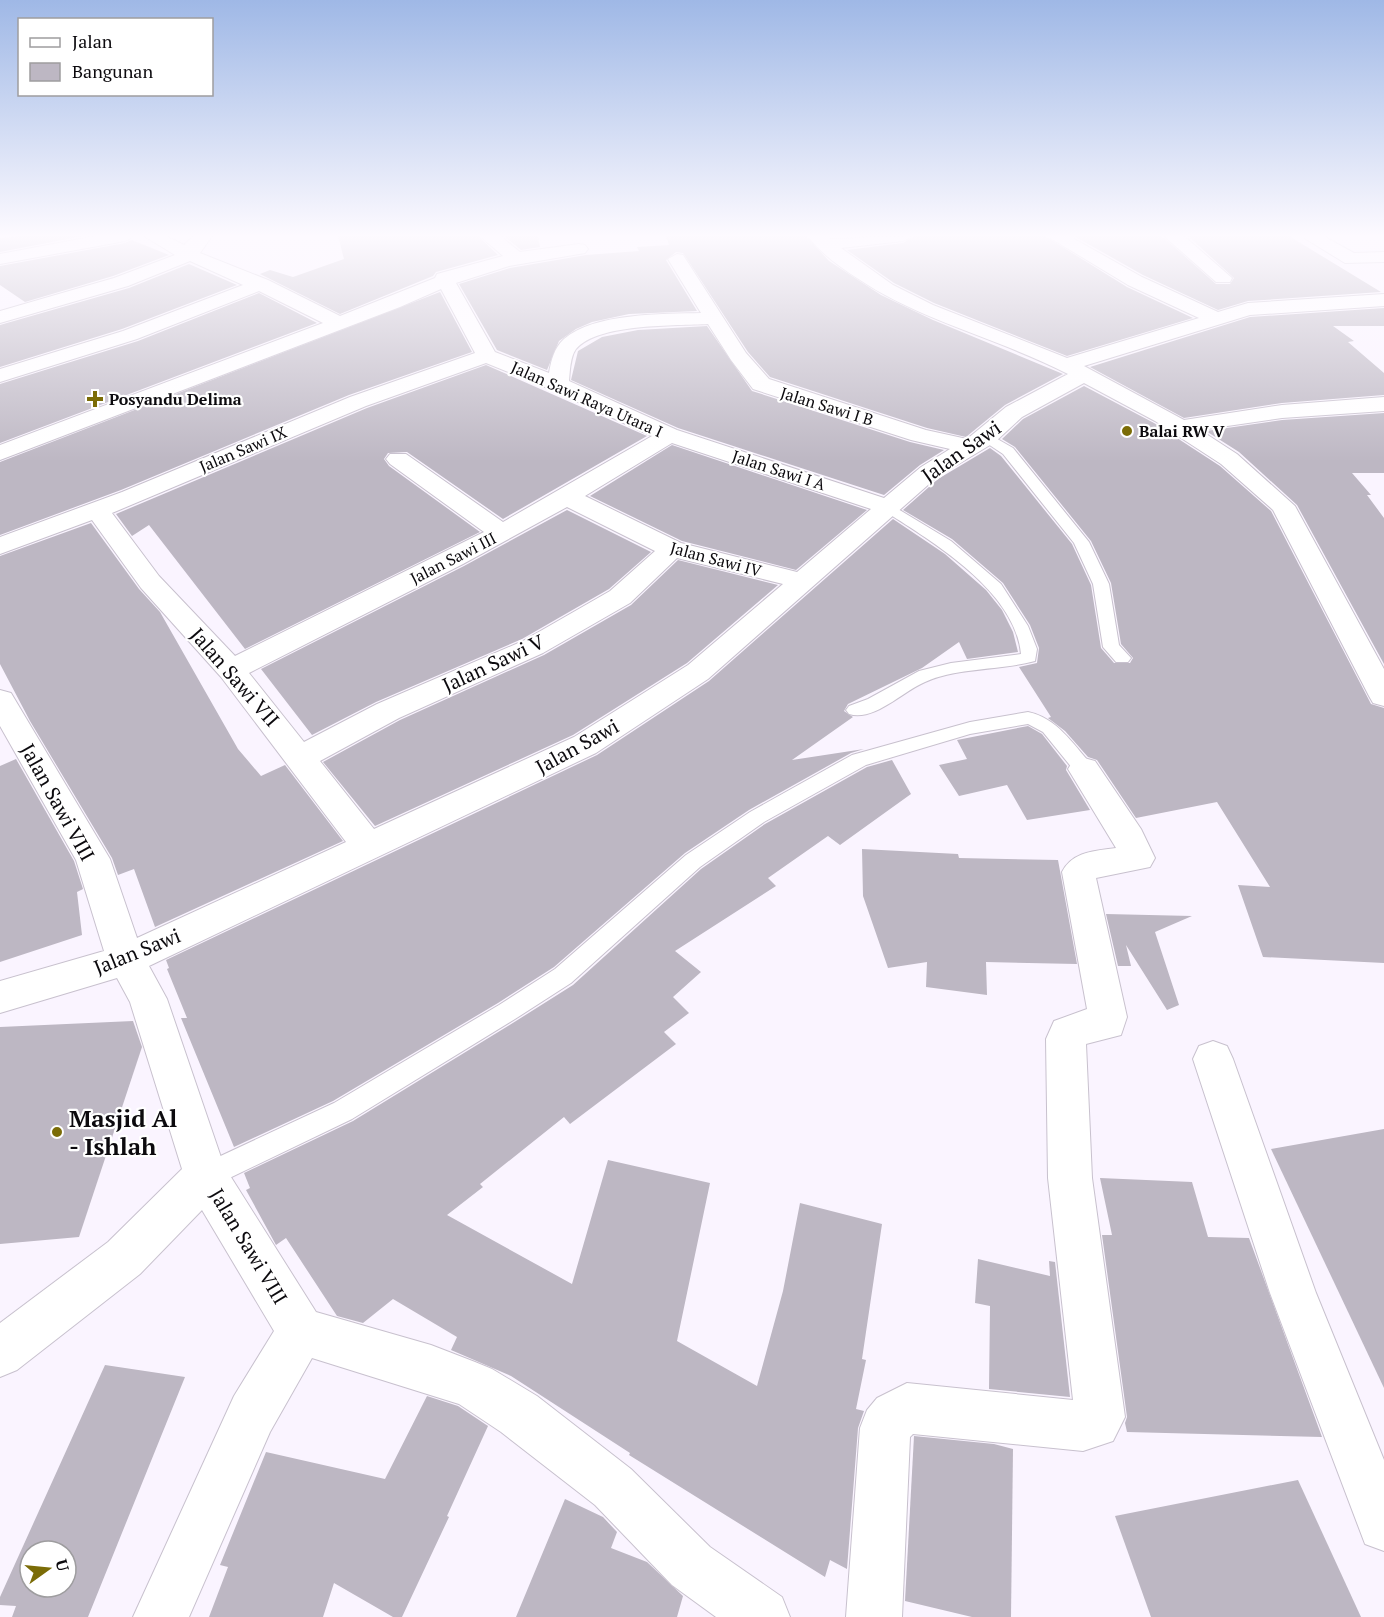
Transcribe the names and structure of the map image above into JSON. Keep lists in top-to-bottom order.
{
  "streets": {
    "street": [
      "Jalan Sawi Raya Utara I",
      "Jalan Sawi I B",
      "Jalan Sawi IX",
      "Jalan Sawi",
      "Jalan Sawi I A",
      "Jalan Sawi III",
      "Jalan Sawi IV",
      "Jalan Sawi V",
      "Jalan Sawi VII",
      "Jalan Sawi VIII"
    ]
  },
  "crossings": [
    ["Jalan Sawi Raya Utara I", "Jalan Sawi IX"],
    ["Jalan Sawi Raya Utara I", "Jalan Sawi I A"],
    ["Jalan Sawi Raya Utara I", "Jalan Sawi III"],
    ["Jalan Sawi I B", "Jalan Sawi"],
    ["Jalan Sawi IX", "Jalan Sawi VII"],
    ["Jalan Sawi", "Jalan Sawi I A"],
    ["Jalan Sawi", "Jalan Sawi IV"],
    ["Jalan Sawi", "Jalan Sawi VII"],
    ["Jalan Sawi", "Jalan Sawi VIII"],
    ["Jalan Sawi I A", "Jalan Sawi III"],
    ["Jalan Sawi III", "Jalan Sawi IV"],
    ["Jalan Sawi III", "Jalan Sawi VII"],
    ["Jalan Sawi IV", "Jalan Sawi V"],
    ["Jalan Sawi V", "Jalan Sawi VII"]
  ],
  "places": {
    "health": ["Posyandu Delima"],
    "other": ["Balai RW V", "Masjid Al - Ishlah"]
  },
  "legend": ["Jalan", "Bangunan"],
  "north": "right"
}
